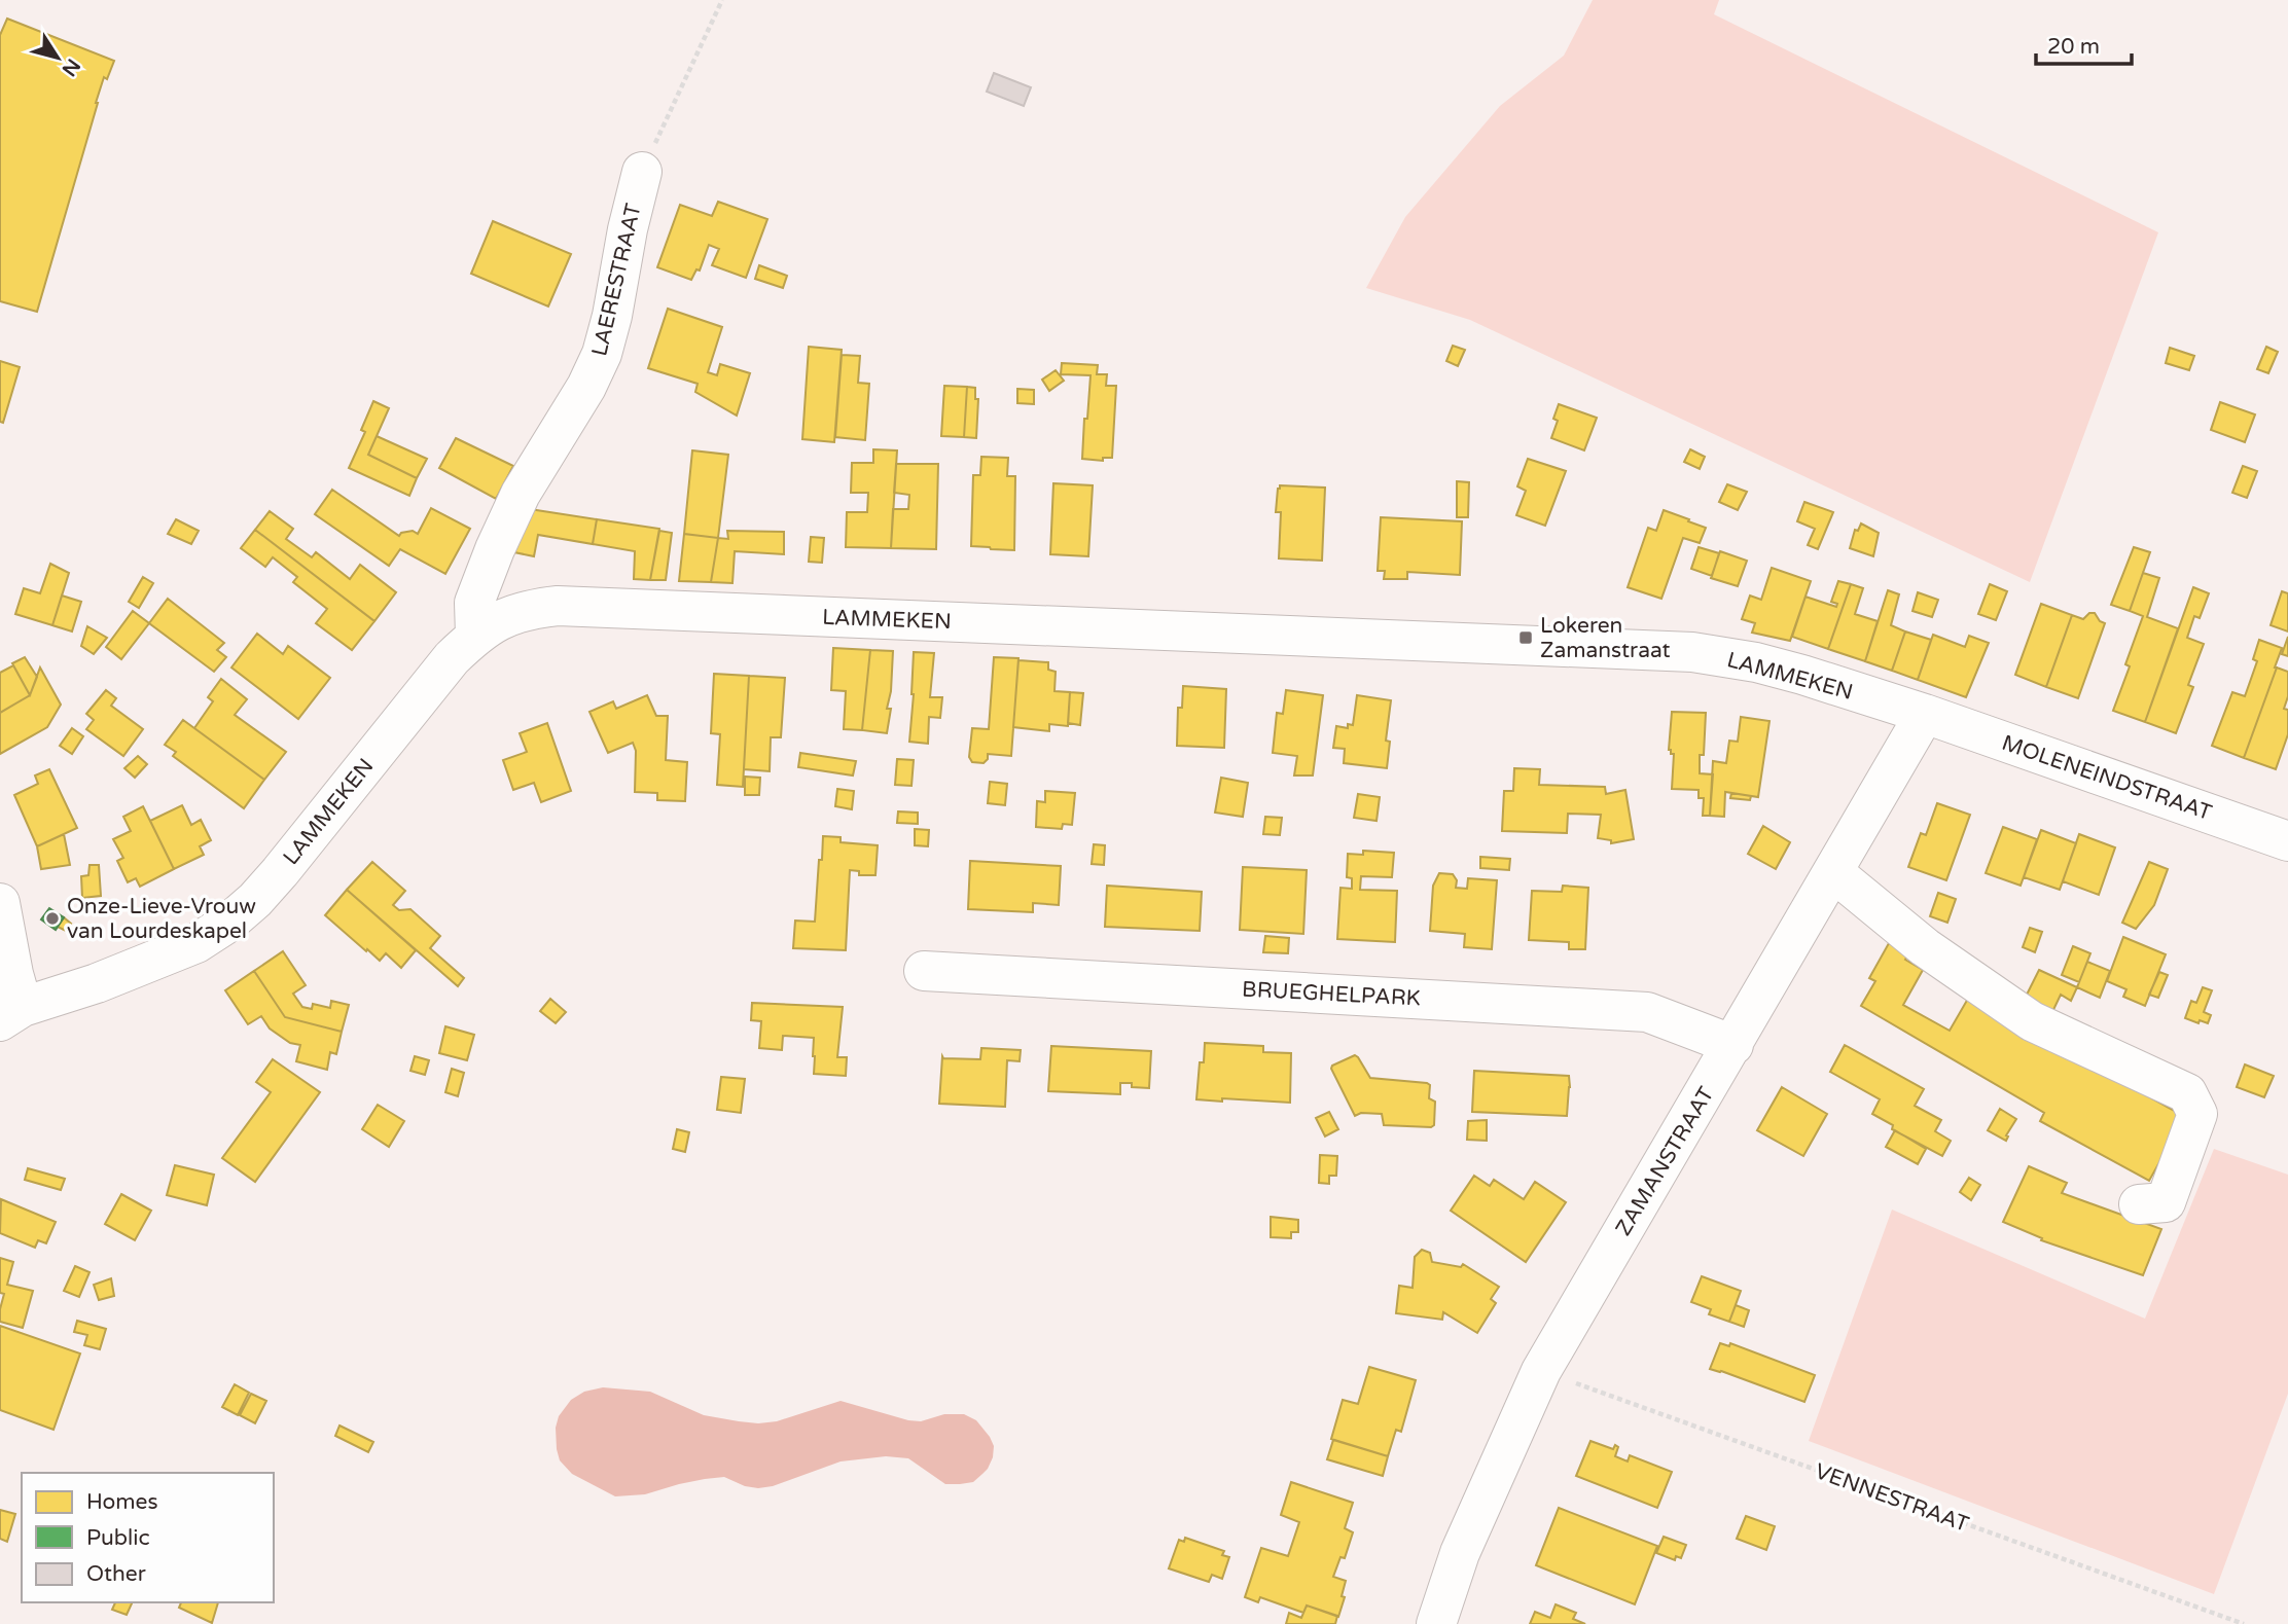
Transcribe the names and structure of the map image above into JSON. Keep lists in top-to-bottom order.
{
  "streets": {
    "street": [
      "LAERESTRAAT",
      "LAMMEKEN",
      "MOLENEINDSTRAAT",
      "BRUEGHELPARK",
      "ZAMANSTRAAT"
    ],
    "path": ["VENNESTRAAT"]
  },
  "crossings": [
    ["LAERESTRAAT", "LAMMEKEN"],
    ["LAMMEKEN", "MOLENEINDSTRAAT"],
    ["LAMMEKEN", "ZAMANSTRAAT"],
    ["MOLENEINDSTRAAT", "ZAMANSTRAAT"],
    ["BRUEGHELPARK", "ZAMANSTRAAT"],
    ["ZAMANSTRAAT", "VENNESTRAAT"]
  ],
  "places": {
    "transit": ["Lokeren Zamanstraat"],
    "other": ["Onze-Lieve-Vrouw van Lourdeskapel"]
  },
  "legend": ["Homes", "Public", "Other"],
  "scale_bar": "20 m",
  "north": "bottom right"
}
